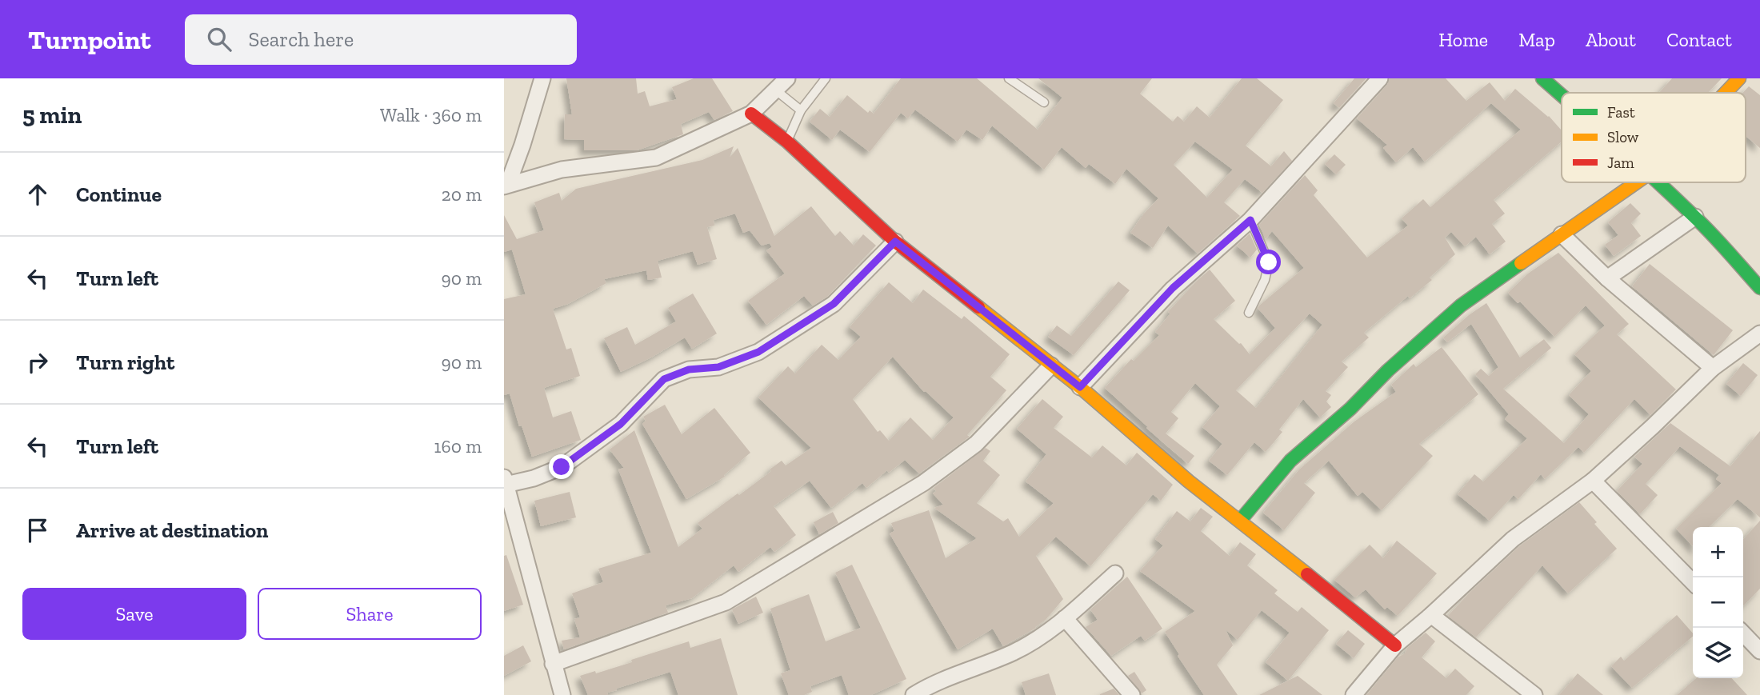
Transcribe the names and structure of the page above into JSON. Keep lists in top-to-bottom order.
{
  "legend": ["Fast", "Slow", "Jam"],
  "page": {
    "header": "Turnpoint",
    "search": "Search here",
    "nav": [
      "Home",
      "Map",
      "About",
      "Contact"
    ],
    "heading": ["5 min", "Walk · 360 m"],
    "list": [
      ["Continue", "20 m"],
      ["Turn left", "90 m"],
      ["Turn right", "90 m"],
      ["Turn left", "160 m"],
      "Arrive at destination"
    ],
    "map_buttons": ["+", "−"],
    "buttons": ["Save", "Share"]
  }
}
